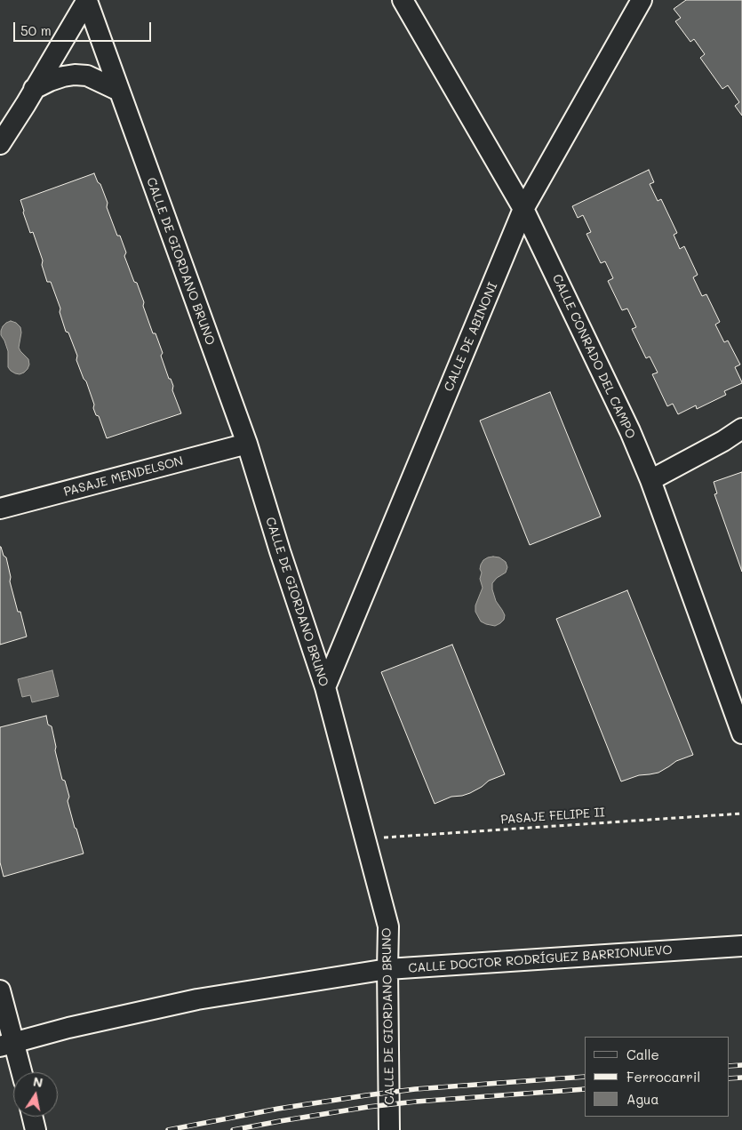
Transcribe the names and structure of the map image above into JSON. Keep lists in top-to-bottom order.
{
  "streets": {
    "street": [
      "CALLE DE GIORDANO BRUNO",
      "CALLE DE ABINONI",
      "CALLE CONRADO DEL CAMPO",
      "PASAJE MENDELSON",
      "CALLE DOCTOR RODRÍGUEZ BARRIONUEVO"
    ],
    "path": ["PASAJE FELIPE II"]
  },
  "crossings": [
    ["CALLE DE GIORDANO BRUNO", "CALLE DE ABINONI"],
    ["CALLE DE GIORDANO BRUNO", "PASAJE MENDELSON"],
    ["CALLE DE GIORDANO BRUNO", "PASAJE FELIPE II"],
    ["CALLE DE GIORDANO BRUNO", "CALLE DOCTOR RODRÍGUEZ BARRIONUEVO"],
    ["CALLE DE ABINONI", "CALLE CONRADO DEL CAMPO"]
  ],
  "legend": ["Calle", "Ferrocarril", "Agua"],
  "scale_bar": "50 m",
  "north": "top"
}
